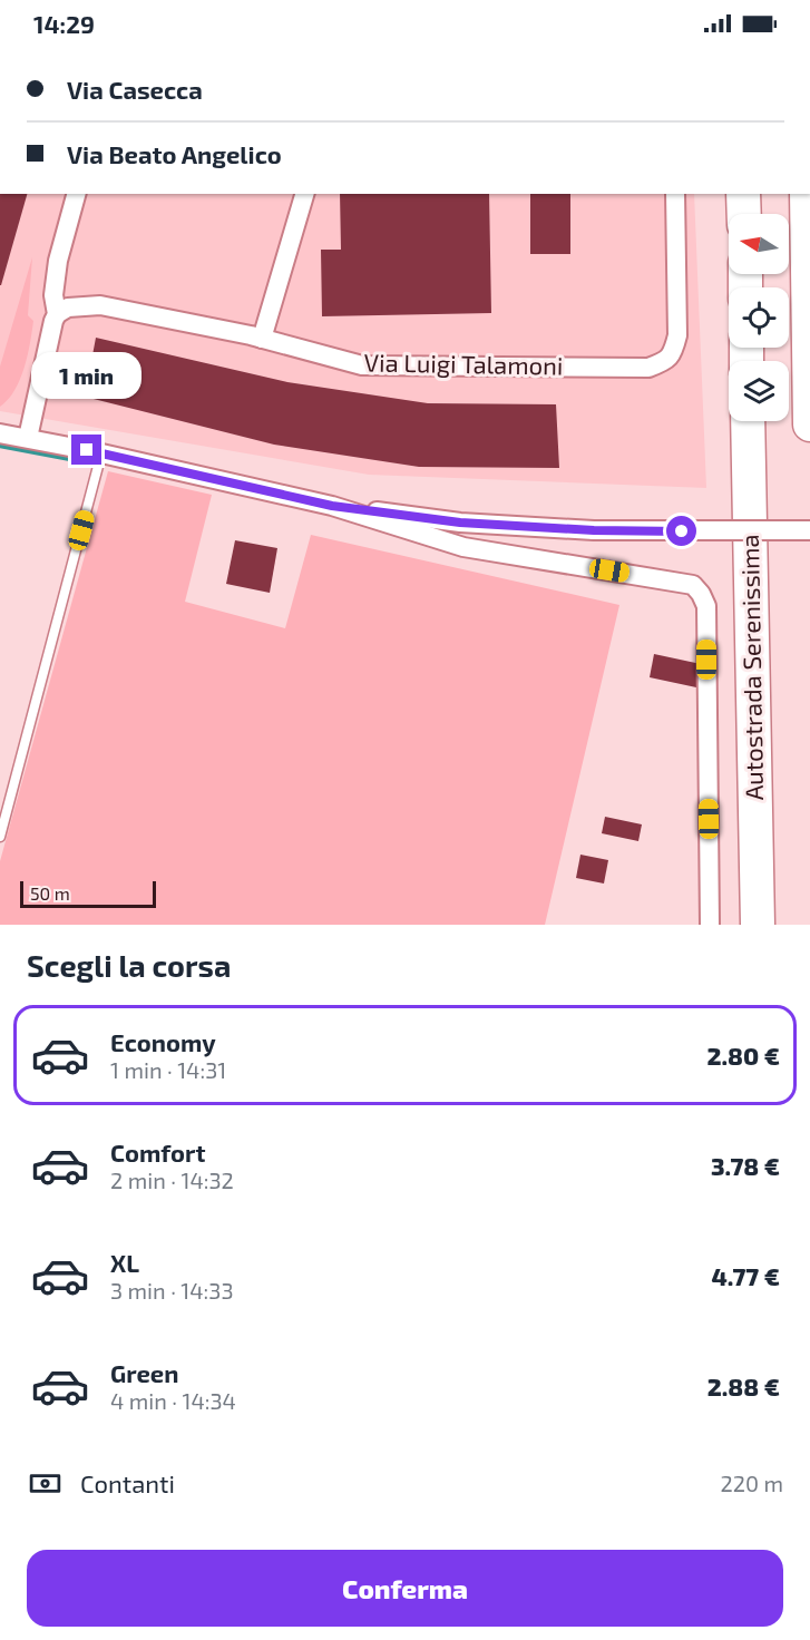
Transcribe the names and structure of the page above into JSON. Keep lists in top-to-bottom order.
{
  "streets": {
    "highway": ["Autostrada Serenissima"],
    "street": ["Via Luigi Talamoni"]
  },
  "scale_bar": "50 m",
  "north": "left",
  "page": {
    "status": "14:29",
    "banner": ["Via Casecca", "Via Beato Angelico"],
    "bubble": "1 min",
    "scale": "50 m",
    "heading": "Scegli la corsa",
    "list": [
      {
        "name": "Economy",
        "note": "1 min · 14:31",
        "value": "2.80 €"
      },
      {
        "name": "Comfort",
        "note": "2 min · 14:32",
        "value": "3.78 €"
      },
      {
        "name": "XL",
        "note": "3 min · 14:33",
        "value": "4.77 €"
      },
      {
        "name": "Green",
        "note": "4 min · 14:34",
        "value": "2.88 €"
      }
    ],
    "pay": ["Contanti", "220 m"],
    "buttons": "Conferma"
  }
}
